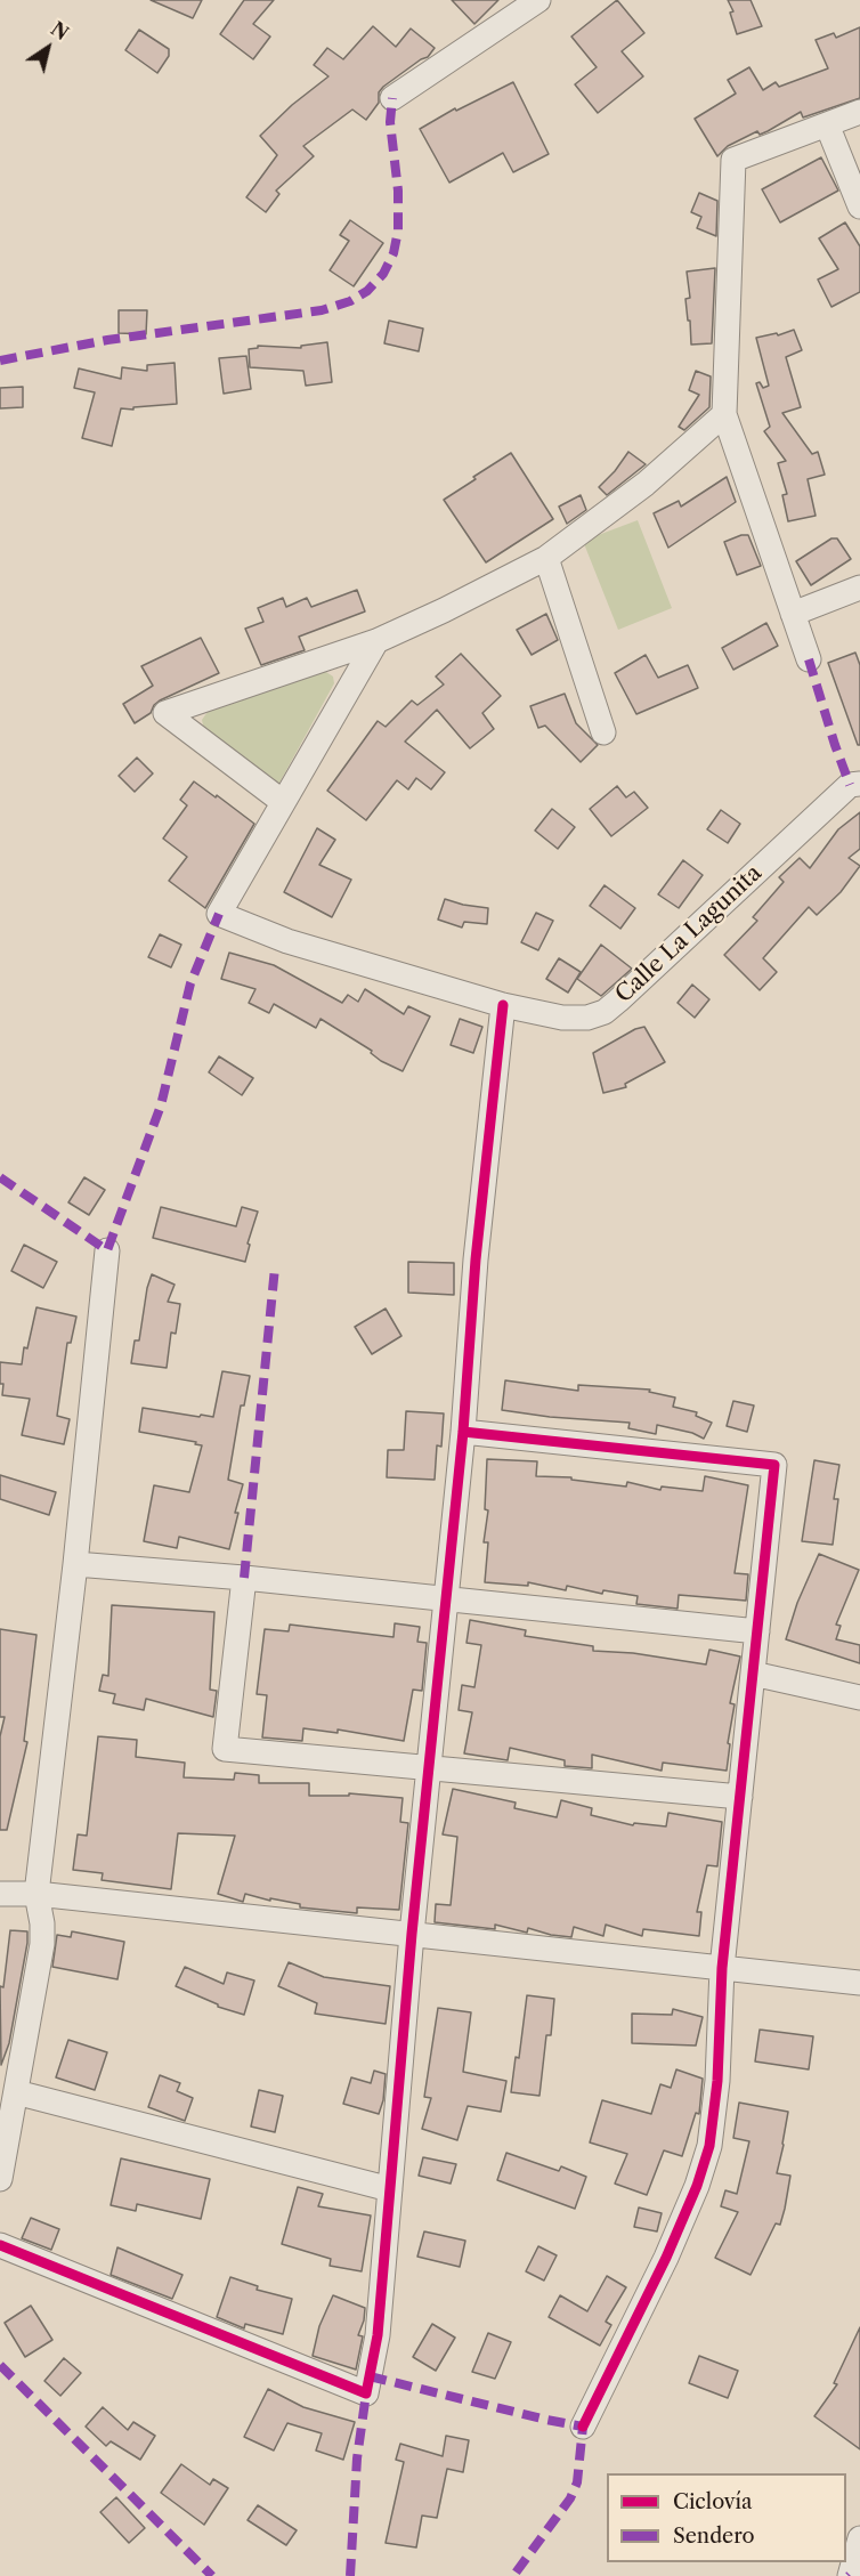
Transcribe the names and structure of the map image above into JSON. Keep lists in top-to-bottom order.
{
  "streets": {
    "street": ["Calle La Lagunita"]
  },
  "legend": ["Ciclovía", "Sendero"],
  "north": "top right"
}
